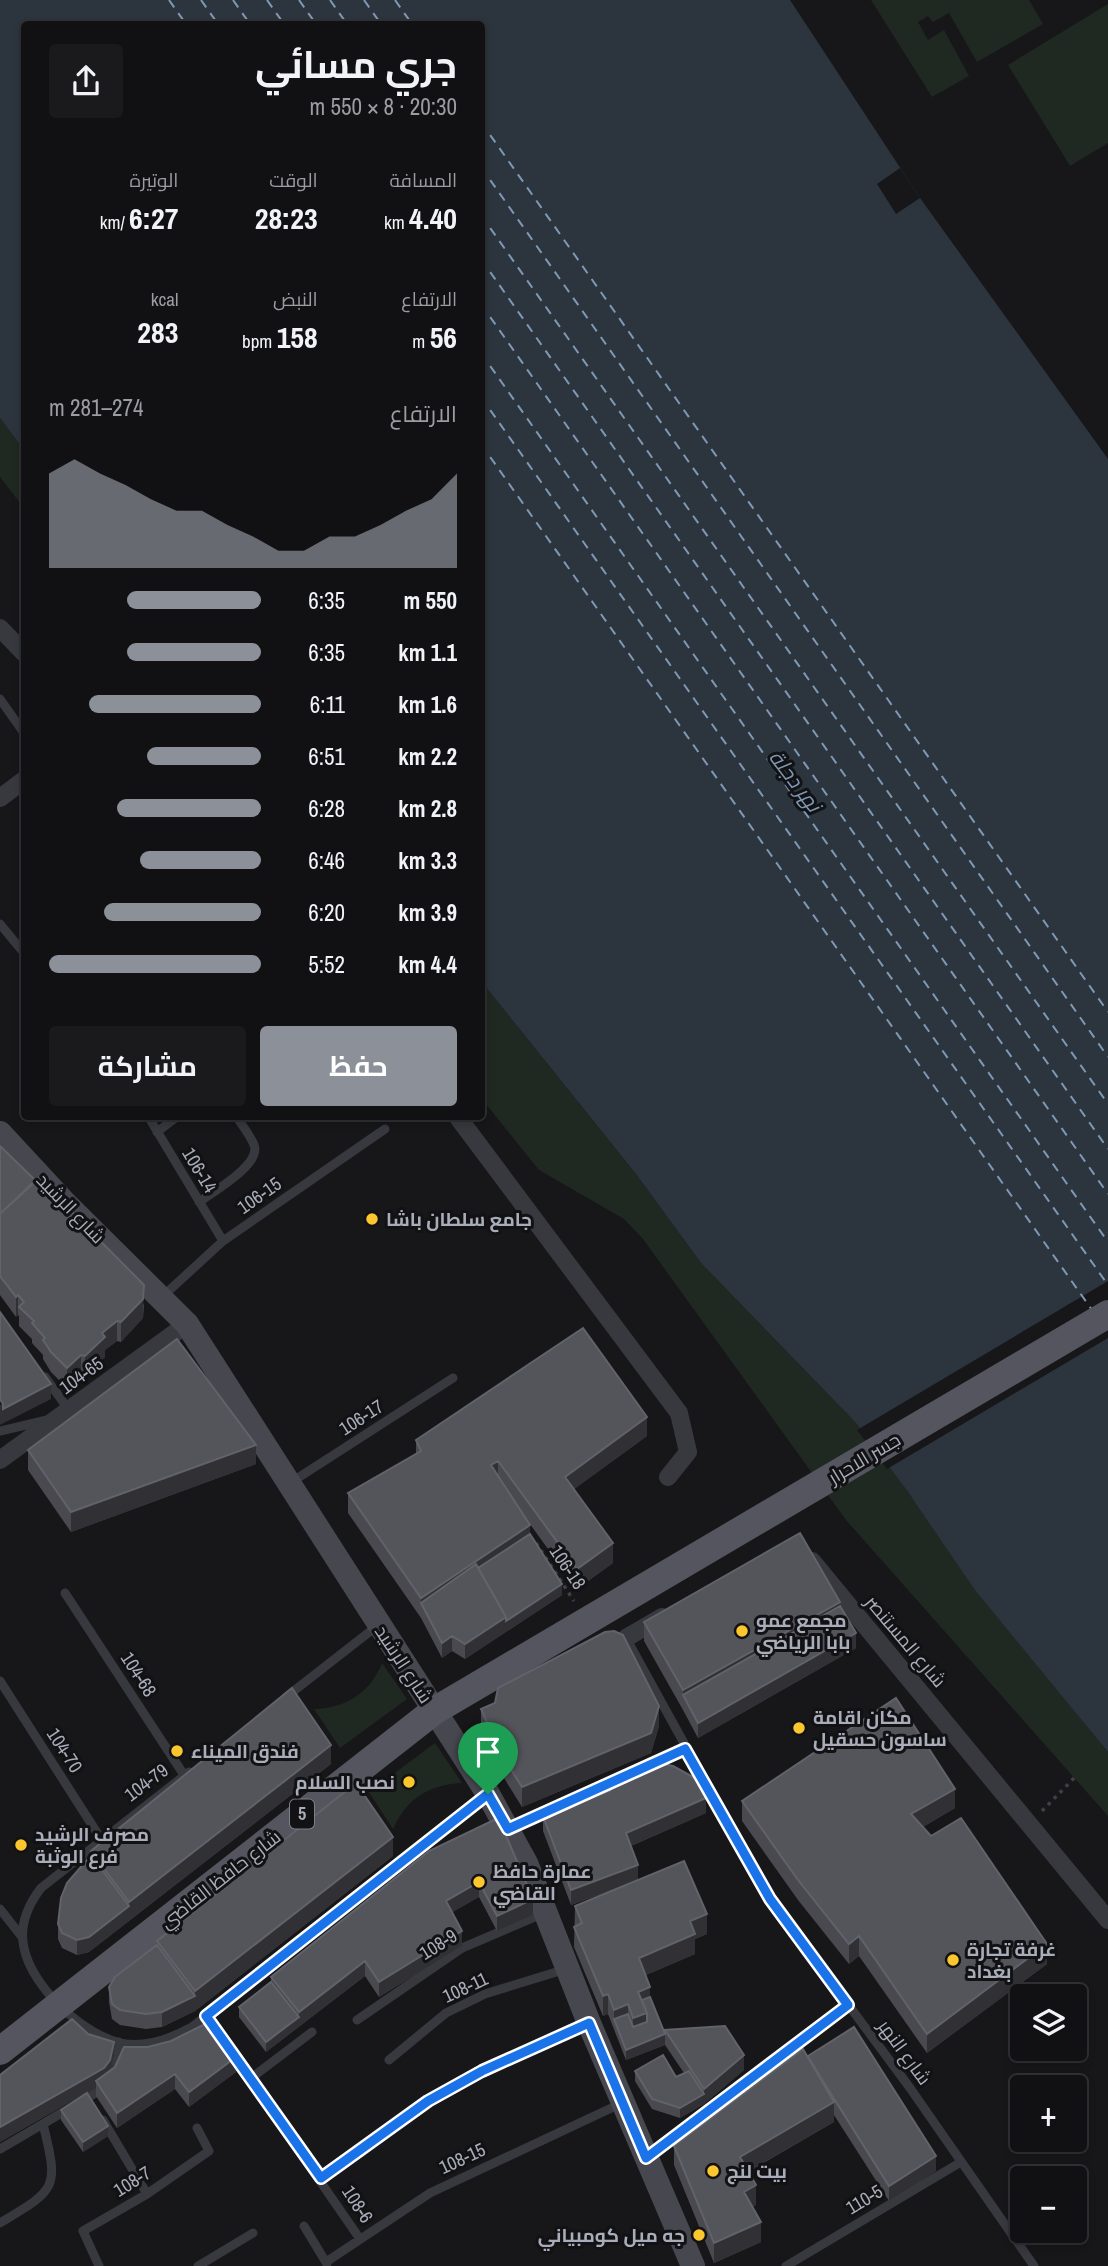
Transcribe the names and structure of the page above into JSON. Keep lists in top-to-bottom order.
{
  "streets": {
    "main road": [
      "شارع الرشيد",
      "جسر الاحرار",
      "5",
      "شارع حافظ القاضي"
    ],
    "street": ["104-65", "شارع المستنصر"],
    "lane": [
      "106-14",
      "106-15",
      "106-17",
      "104-68",
      "104-70",
      "104-79",
      "108-9",
      "108-11",
      "شارع النهر",
      "108-15",
      "108-7",
      "110-5",
      "108-6"
    ],
    "path": ["106-18"]
  },
  "crossings": [
    ["106-14", "106-15"],
    ["106-15", "شارع الرشيد"],
    ["شارع الرشيد", "104-65"],
    ["شارع الرشيد", "106-17"],
    ["شارع الرشيد", "شارع حافظ القاضي"],
    ["شارع الرشيد", "108-9"],
    ["شارع الرشيد", "108-11"],
    ["شارع الرشيد", "108-15"],
    ["جسر الاحرار", "شارع حافظ القاضي"],
    ["106-18", "شارع حافظ القاضي"],
    ["104-68", "104-79"],
    ["104-70", "104-79"],
    ["شارع النهر", "110-5"],
    ["108-15", "108-6"]
  ],
  "water": ["نهر دجلة"],
  "places": [
    "جامع سلطان باشا",
    "مجمع عمو بابا الرياضي",
    "مكان اقامة ساسون حسقيل",
    "فندق الميناء",
    "نصب السلام",
    "مصرف الرشيد فرع الوثبة",
    "عمارة حافظ القاضي",
    "غرفة تجارة بغداد",
    "بيت لنج",
    "جه ميل كومبياني"
  ],
  "page": {
    "heading": ["جري مسائي", "20:30 · 8 × 550 m"],
    "stats": [
      ["المسافة", "4.40 km"],
      ["الوقت", "28:23"],
      ["الوتيرة", "6:27 /km"],
      ["الارتفاع", "56 m"],
      ["النبض", "158 bpm"],
      ["kcal", "283"]
    ],
    "chart": ["الارتفاع", "274–281 m"],
    "list": [
      {
        "name": "550 m",
        "note": "6:35"
      },
      {
        "name": "1.1 km",
        "note": "6:35"
      },
      {
        "name": "1.6 km",
        "note": "6:11"
      },
      {
        "name": "2.2 km",
        "note": "6:51"
      },
      {
        "name": "2.8 km",
        "note": "6:28"
      },
      {
        "name": "3.3 km",
        "note": "6:46"
      },
      {
        "name": "3.9 km",
        "note": "6:20"
      },
      {
        "name": "4.4 km",
        "note": "5:52"
      }
    ],
    "buttons": ["حفظ", "مشاركة"],
    "map_buttons": ["+", "−"]
  }
}
